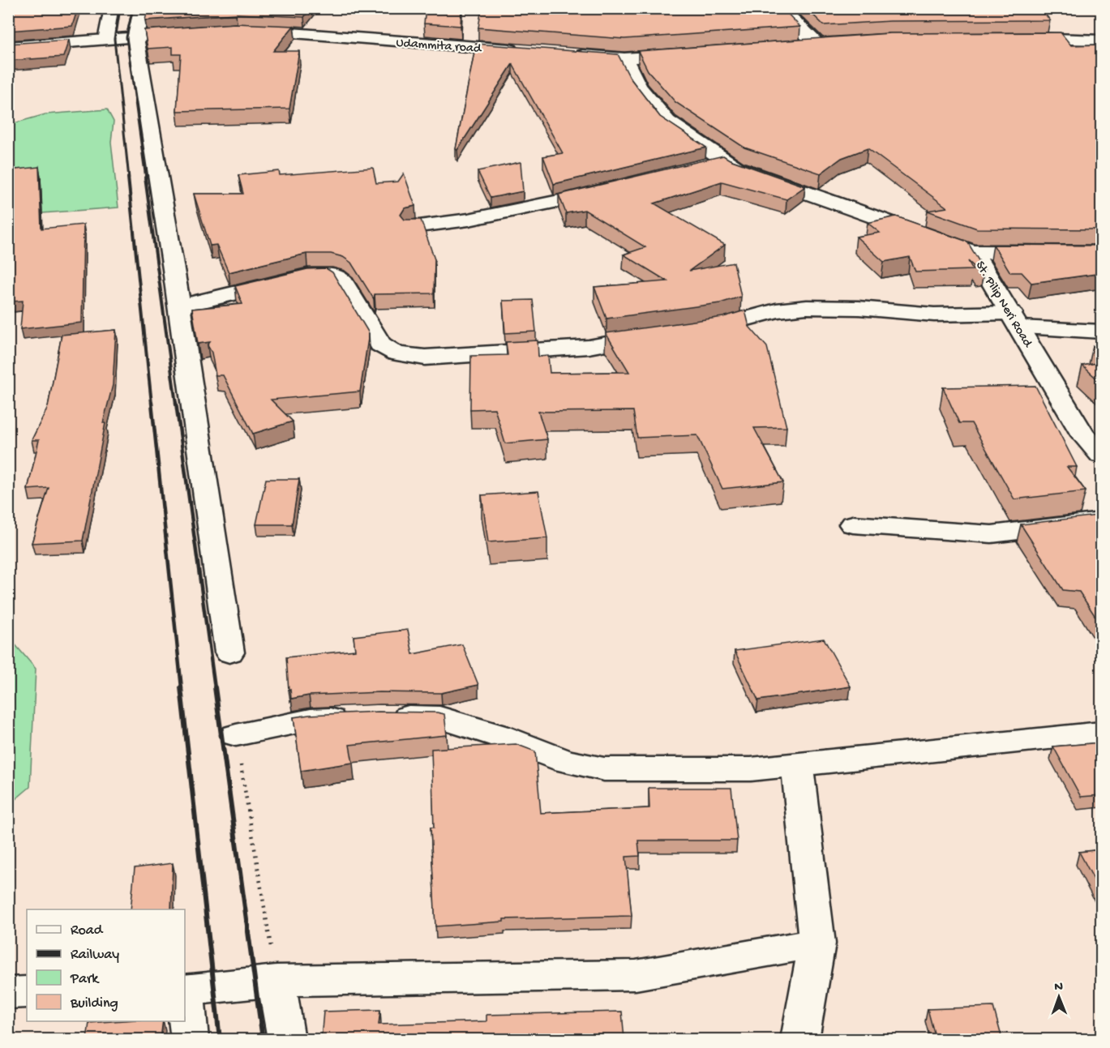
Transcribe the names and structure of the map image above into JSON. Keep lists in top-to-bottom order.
{
  "streets": {
    "street": ["Udammita road", "St. Pilip Neri Road"]
  },
  "legend": [
    "Road",
    "Railway",
    "Park",
    "Building"
  ],
  "north": "top"
}
